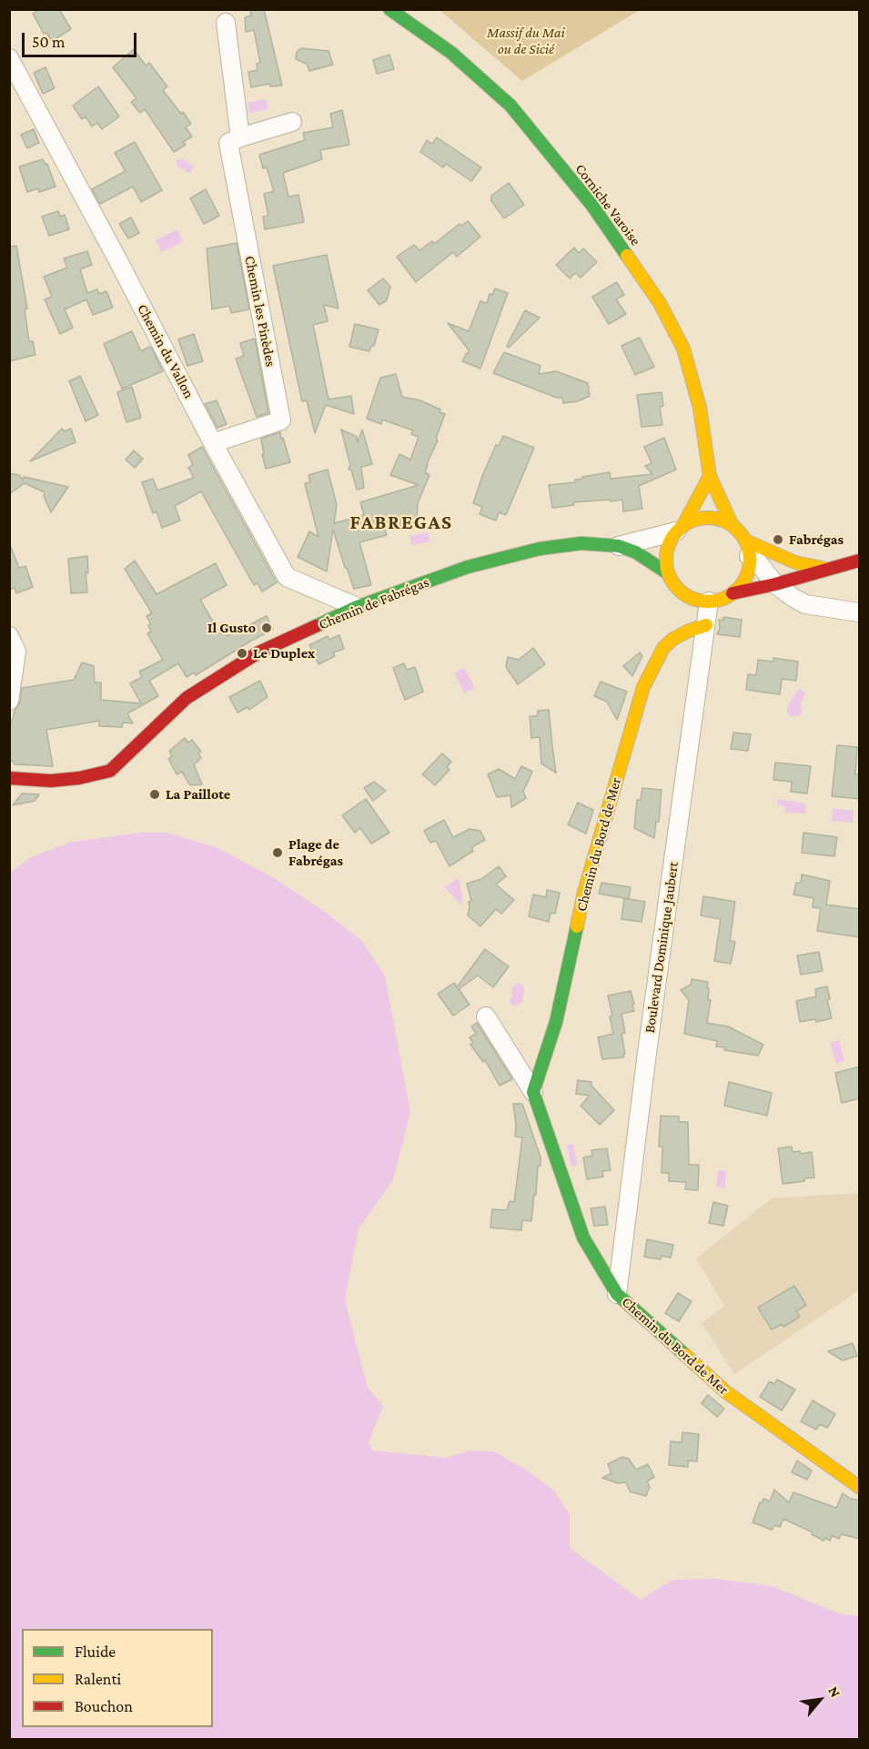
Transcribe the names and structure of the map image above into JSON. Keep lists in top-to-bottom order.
{
  "streets": {
    "street": [
      "Corniche Varoise",
      "Chemin les Pinèdes",
      "Chemin du Vallon",
      "Chemin de Fabrégas",
      "Chemin du Bord de Mer",
      "Boulevard Dominique Jaubert"
    ]
  },
  "crossings": [
    ["Corniche Varoise", "Chemin de Fabrégas"],
    ["Corniche Varoise", "Boulevard Dominique Jaubert"],
    ["Chemin les Pinèdes", "Chemin du Vallon"],
    ["Chemin du Vallon", "Chemin de Fabrégas"],
    ["Chemin de Fabrégas", "Boulevard Dominique Jaubert"],
    ["Chemin du Bord de Mer", "Boulevard Dominique Jaubert"]
  ],
  "districts": ["FABREGAS"],
  "parks": ["Massif du Mai ou de Sicié"],
  "places": [
    "Fabrégas",
    "Il Gusto",
    "Le Duplex",
    "La Paillote",
    "Plage de Fabrégas"
  ],
  "legend": ["Fluide", "Ralenti", "Bouchon"],
  "scale_bar": "50 m",
  "north": "top right"
}
